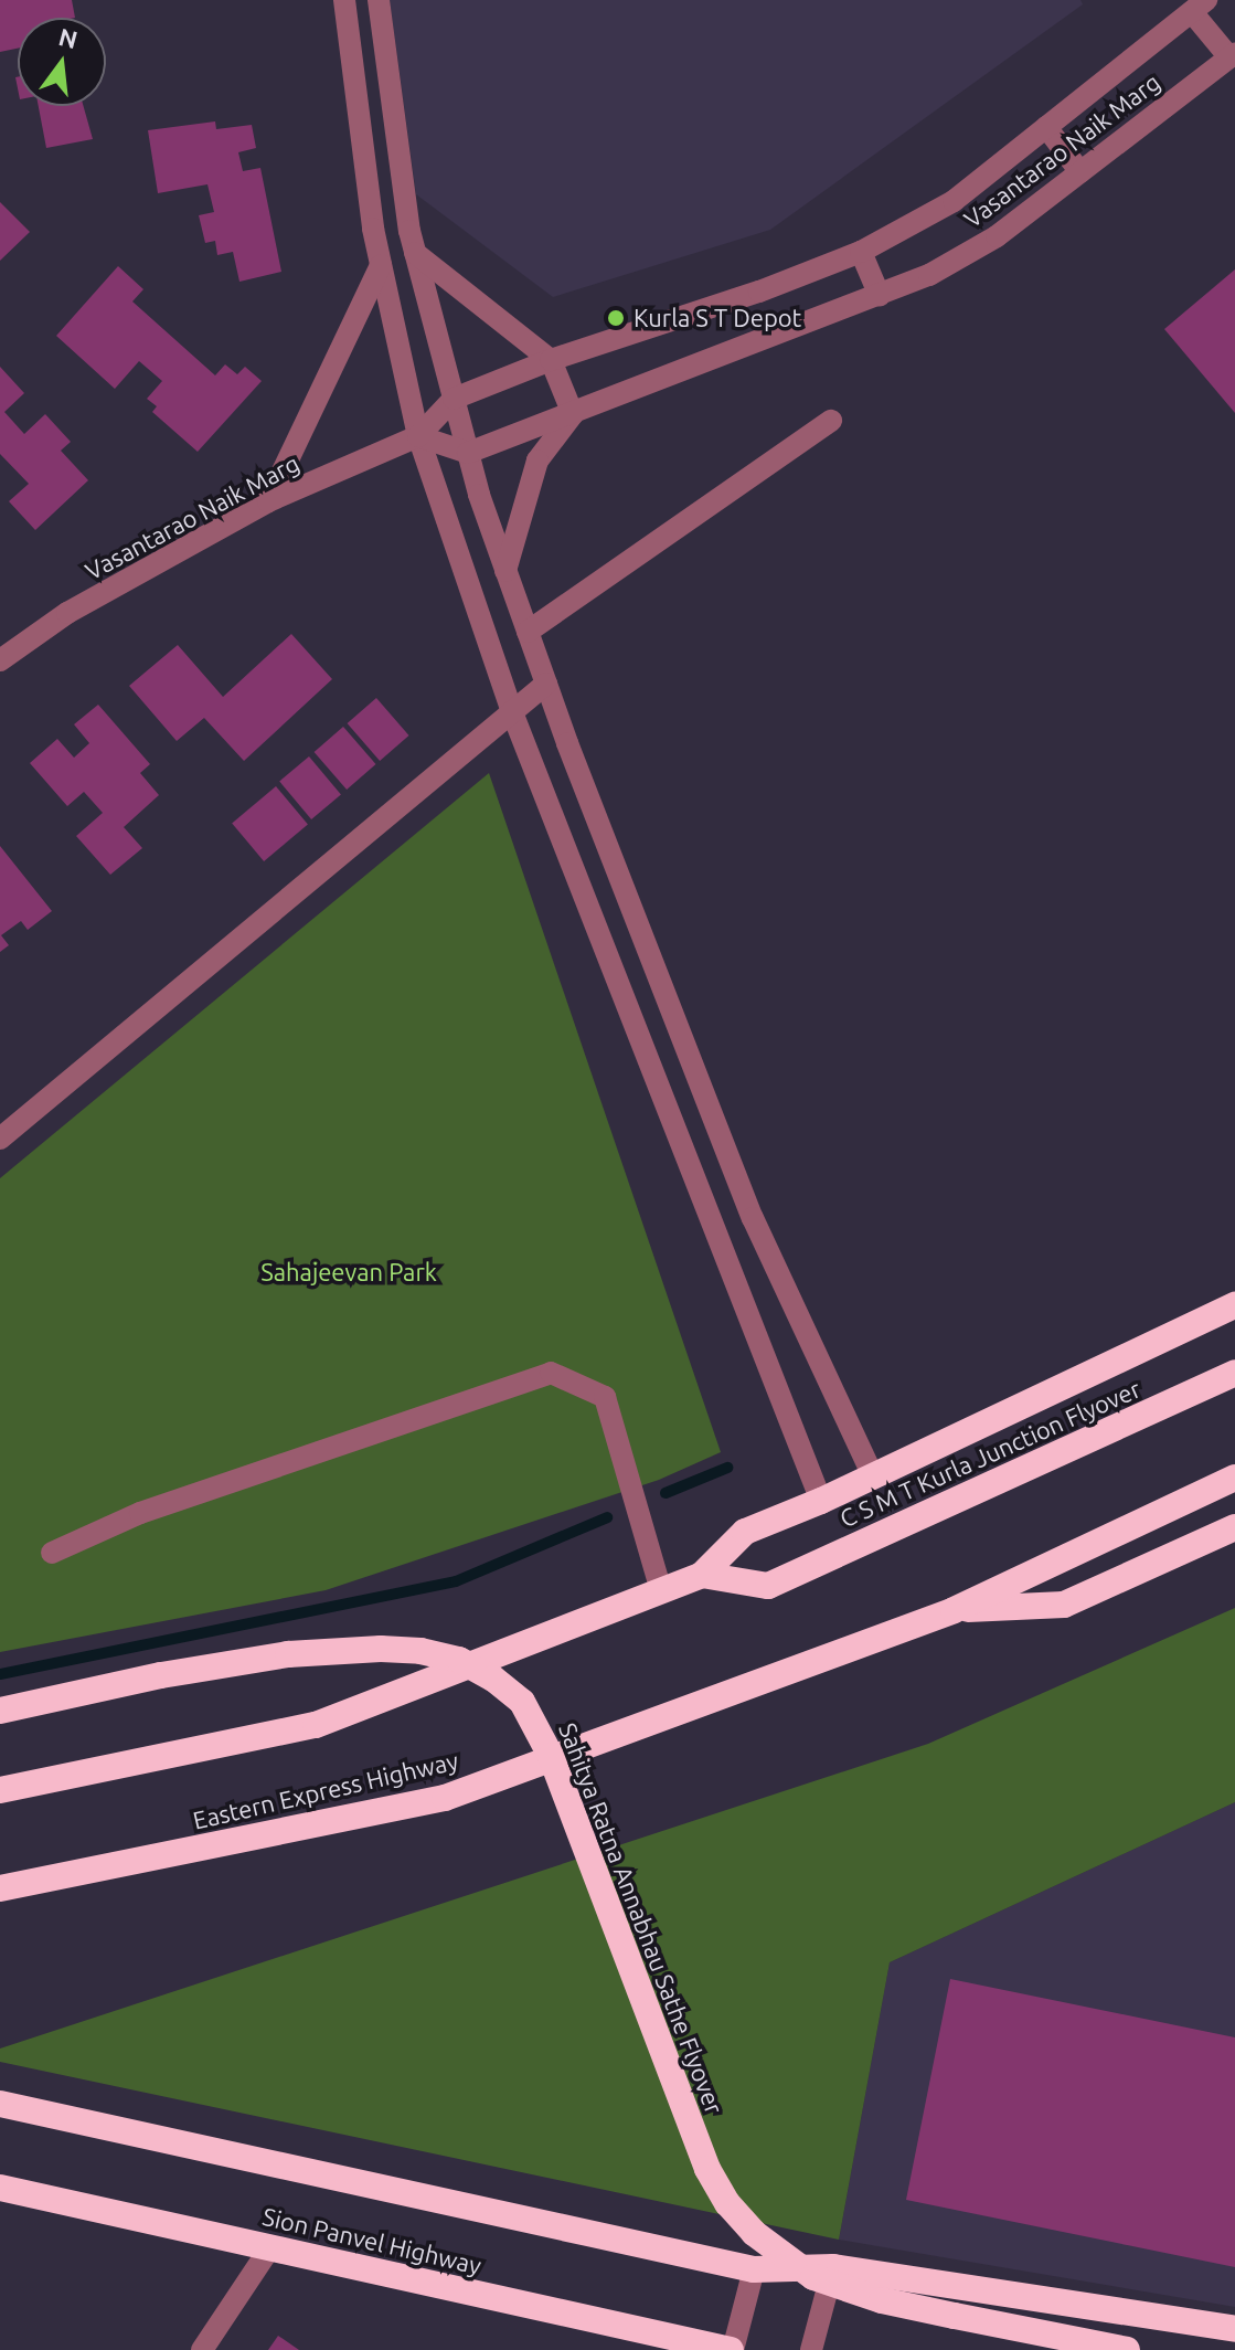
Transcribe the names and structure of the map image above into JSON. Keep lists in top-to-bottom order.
{
  "streets": {
    "highway": [
      "C S M T Kurla Junction Flyover",
      "Eastern Express Highway",
      "Sahitya Ratna Annabhau Sathe Flyover",
      "Sion Panvel Highway"
    ],
    "street": ["Vasantarao Naik Marg"]
  },
  "parks": ["Sahajeevan Park"],
  "places": ["Kurla S T Depot"],
  "north": "top"
}
